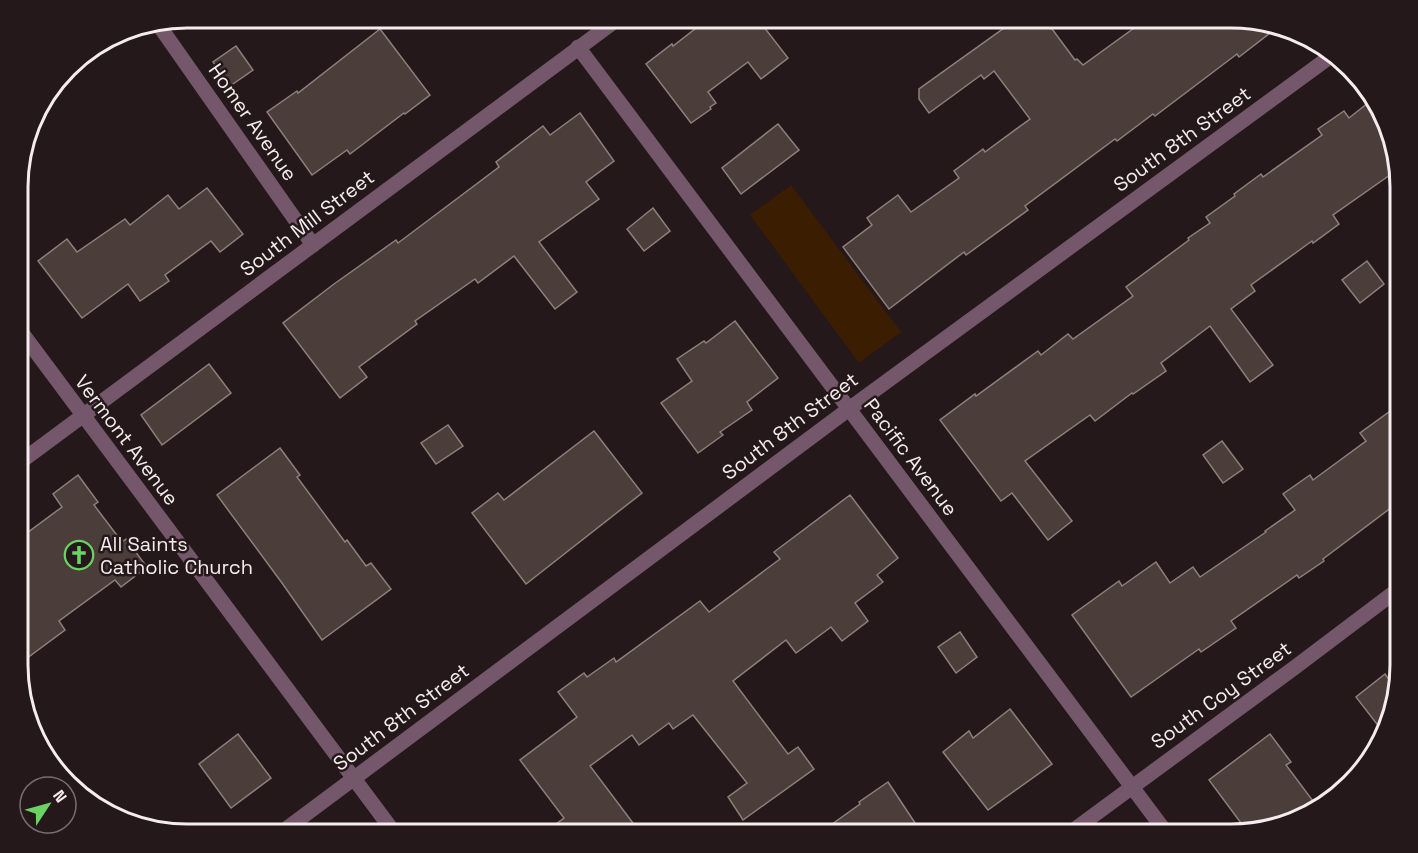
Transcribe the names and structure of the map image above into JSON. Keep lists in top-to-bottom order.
{
  "streets": {
    "street": [
      "Homer Avenue",
      "South 8th Street",
      "South Mill Street",
      "Vermont Avenue",
      "Pacific Avenue",
      "South Coy Street"
    ]
  },
  "crossings": [
    ["Homer Avenue", "South Mill Street"],
    ["South 8th Street", "Vermont Avenue"],
    ["South 8th Street", "Pacific Avenue"],
    ["South Mill Street", "Vermont Avenue"],
    ["South Mill Street", "Pacific Avenue"],
    ["Pacific Avenue", "South Coy Street"]
  ],
  "places": {
    "church": ["All Saints Catholic Church"]
  },
  "north": "top right"
}
